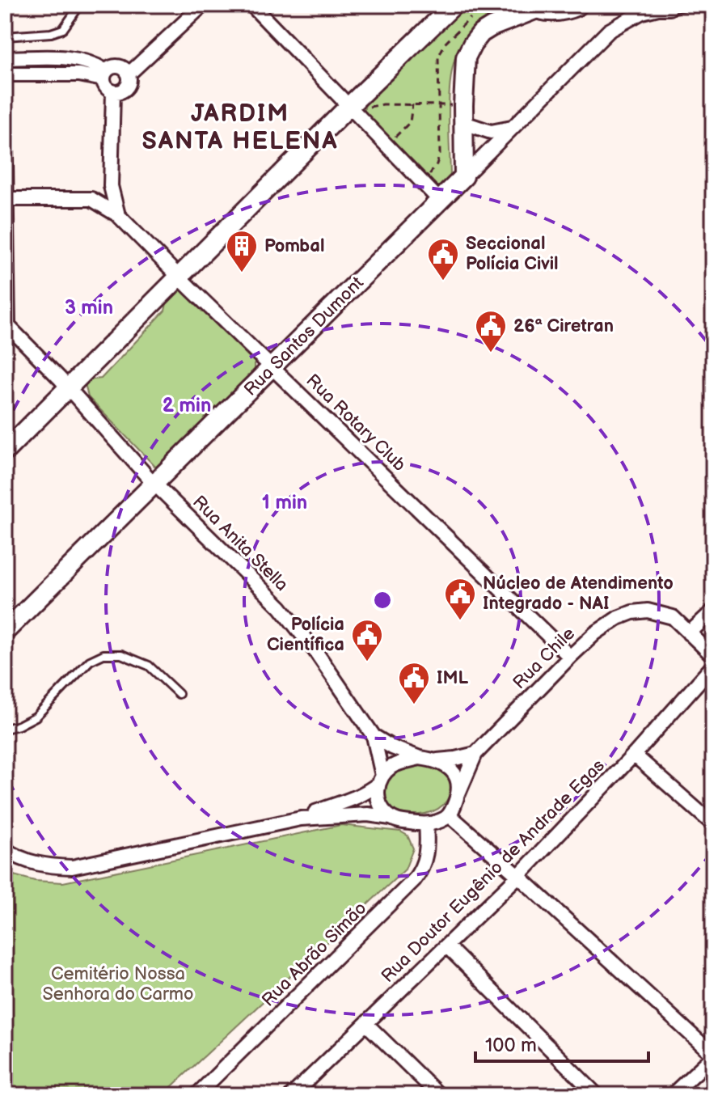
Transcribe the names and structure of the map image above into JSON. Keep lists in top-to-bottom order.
{
  "streets": {
    "street": [
      "Rua Santos Dumont",
      "Rua Rotary Club",
      "Rua Anita Stella",
      "Rua Chile",
      "Rua Doutor Eugênio de Andrade Egas",
      "Rua Abrão Simão"
    ]
  },
  "crossings": [
    ["Rua Santos Dumont", "Rua Rotary Club"],
    ["Rua Santos Dumont", "Rua Anita Stella"],
    ["Rua Rotary Club", "Rua Chile"]
  ],
  "districts": ["JARDIM SANTA HELENA"],
  "parks": ["Cemitério Nossa Senhora do Carmo"],
  "places": {
    "building": ["Pombal"],
    "public building": [
      "Seccional Polícia Civil",
      "26ª Ciretran",
      "Núcleo de Atendimento Integrado - NAI",
      "Polícia Científica",
      "IML"
    ]
  },
  "scale_bar": "100 m",
  "rings": ["3 min", "2 min", "1 min"]
}
